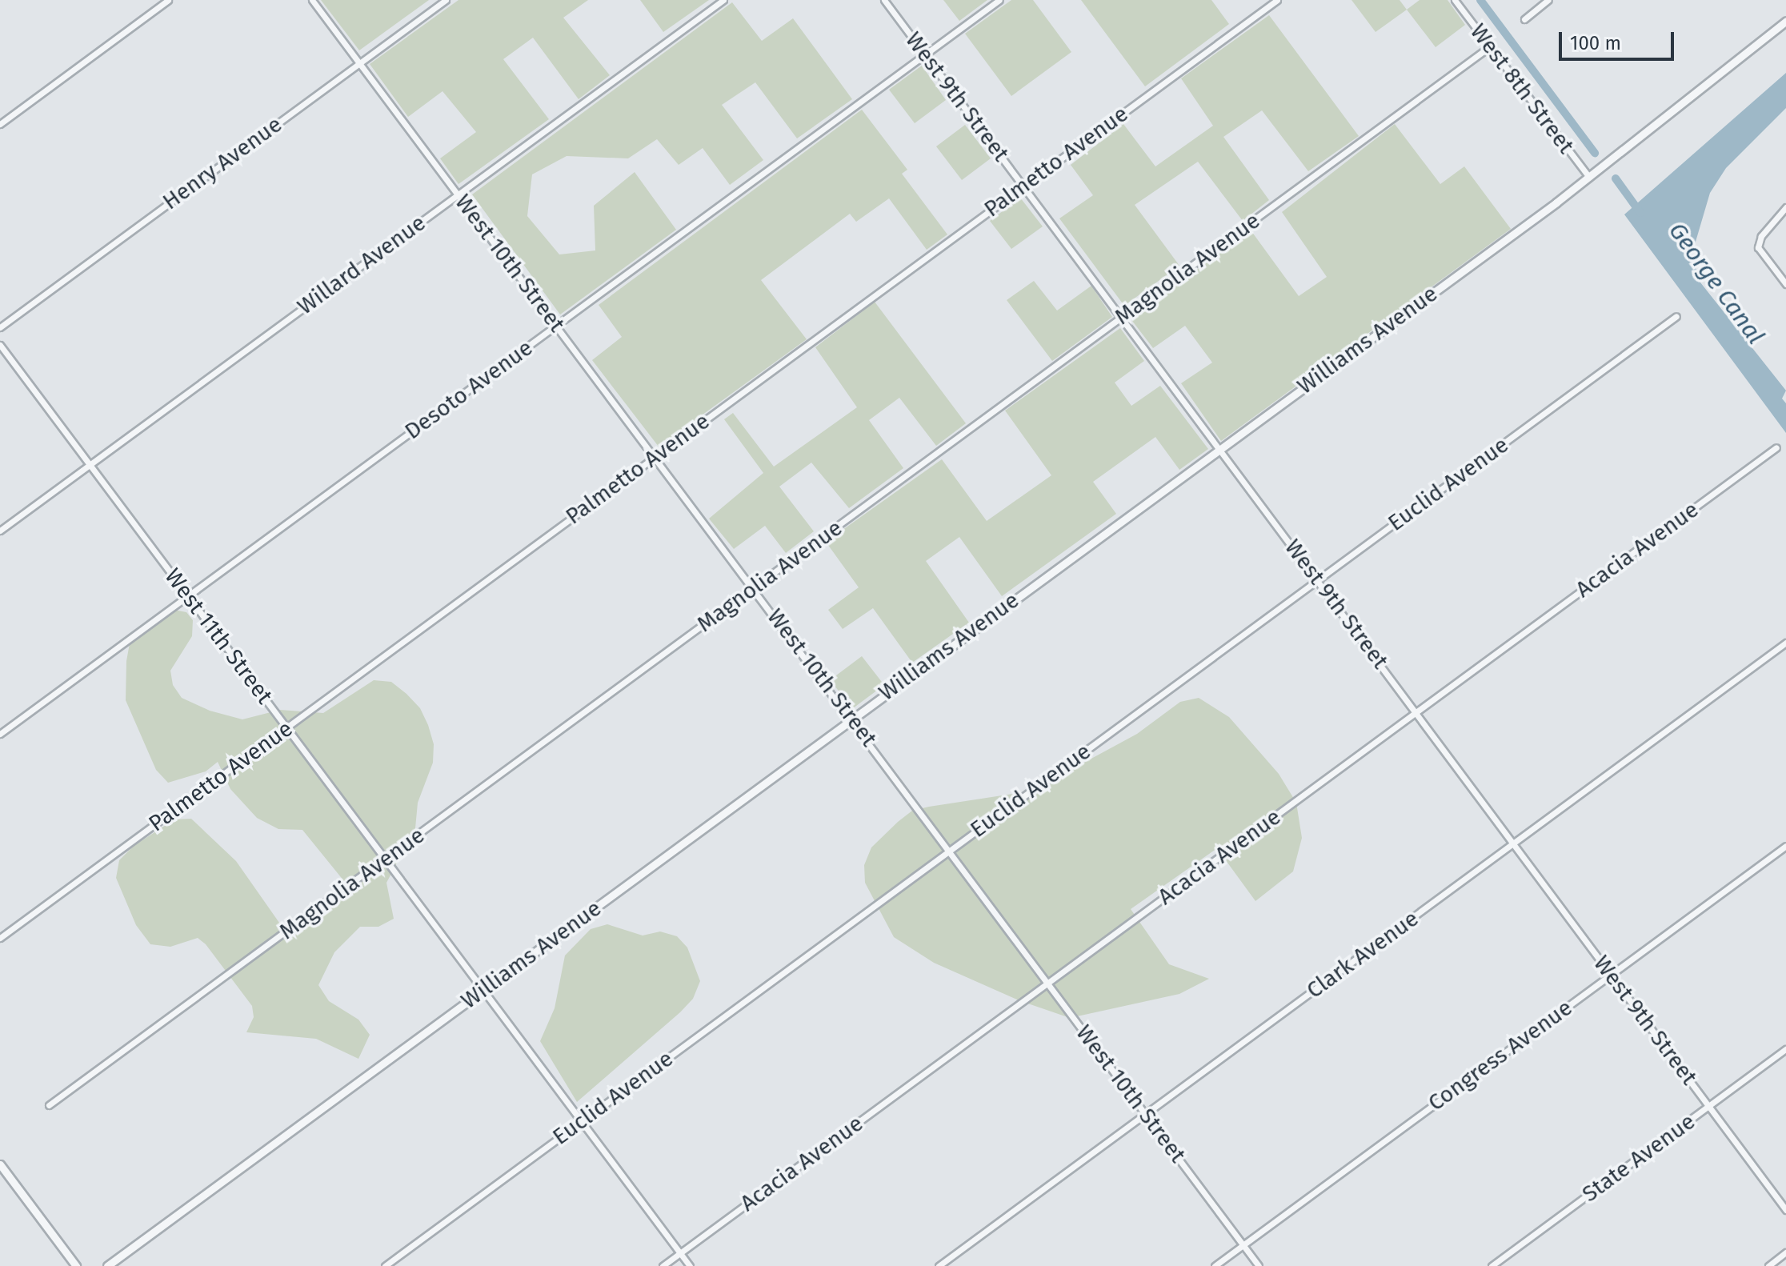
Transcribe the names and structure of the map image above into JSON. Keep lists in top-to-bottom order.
{
  "streets": {
    "street": [
      "West 8th Street",
      "West 9th Street",
      "Palmetto Avenue",
      "Henry Avenue",
      "West 10th Street",
      "Willard Avenue",
      "Magnolia Avenue",
      "Williams Avenue",
      "Desoto Avenue",
      "Euclid Avenue",
      "Acacia Avenue",
      "West 11th Street",
      "Clark Avenue",
      "Congress Avenue",
      "State Avenue"
    ]
  },
  "crossings": [
    ["West 8th Street", "Magnolia Avenue"],
    ["West 8th Street", "Williams Avenue"],
    ["West 9th Street", "Palmetto Avenue"],
    ["West 9th Street", "Magnolia Avenue"],
    ["West 9th Street", "Williams Avenue"],
    ["West 9th Street", "Desoto Avenue"],
    ["West 9th Street", "Euclid Avenue"],
    ["West 9th Street", "Acacia Avenue"],
    ["West 9th Street", "Clark Avenue"],
    ["West 9th Street", "Congress Avenue"],
    ["West 9th Street", "State Avenue"],
    ["Palmetto Avenue", "West 10th Street"],
    ["Palmetto Avenue", "West 11th Street"],
    ["Henry Avenue", "West 10th Street"],
    ["West 10th Street", "Willard Avenue"],
    ["West 10th Street", "Magnolia Avenue"],
    ["West 10th Street", "Williams Avenue"],
    ["West 10th Street", "Desoto Avenue"],
    ["West 10th Street", "Euclid Avenue"],
    ["West 10th Street", "Acacia Avenue"],
    ["West 10th Street", "Clark Avenue"],
    ["West 10th Street", "Congress Avenue"],
    ["Willard Avenue", "West 11th Street"],
    ["Magnolia Avenue", "West 11th Street"],
    ["Williams Avenue", "West 11th Street"],
    ["Desoto Avenue", "West 11th Street"],
    ["Euclid Avenue", "West 11th Street"],
    ["Acacia Avenue", "West 11th Street"]
  ],
  "water": ["George Canal"],
  "scale_bar": "100 m"
}
